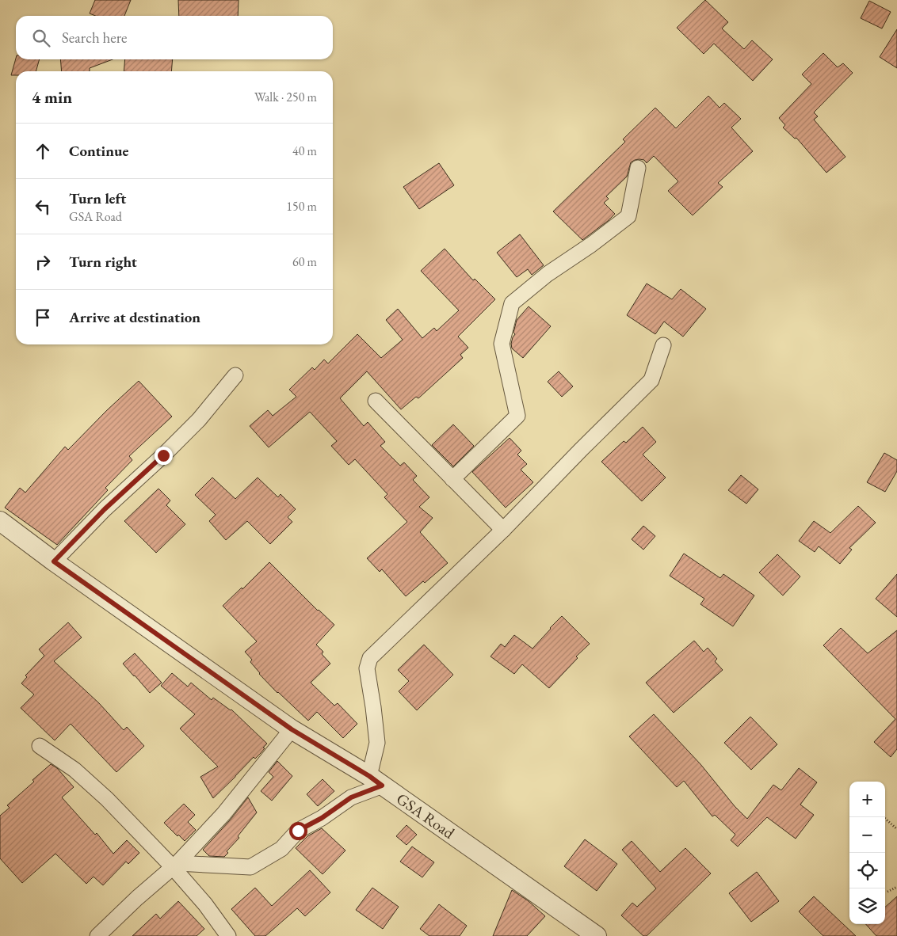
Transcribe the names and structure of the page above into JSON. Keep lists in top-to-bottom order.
{
  "streets": {
    "street": ["GSA Road"]
  },
  "page": {
    "search": "Search here",
    "heading": ["4 min", "Walk · 250 m"],
    "list": [
      ["Continue", "40 m"],
      ["Turn left", "GSA Road", "150 m"],
      ["Turn right", "60 m"],
      "Arrive at destination"
    ],
    "map_buttons": ["+", "−"]
  }
}
